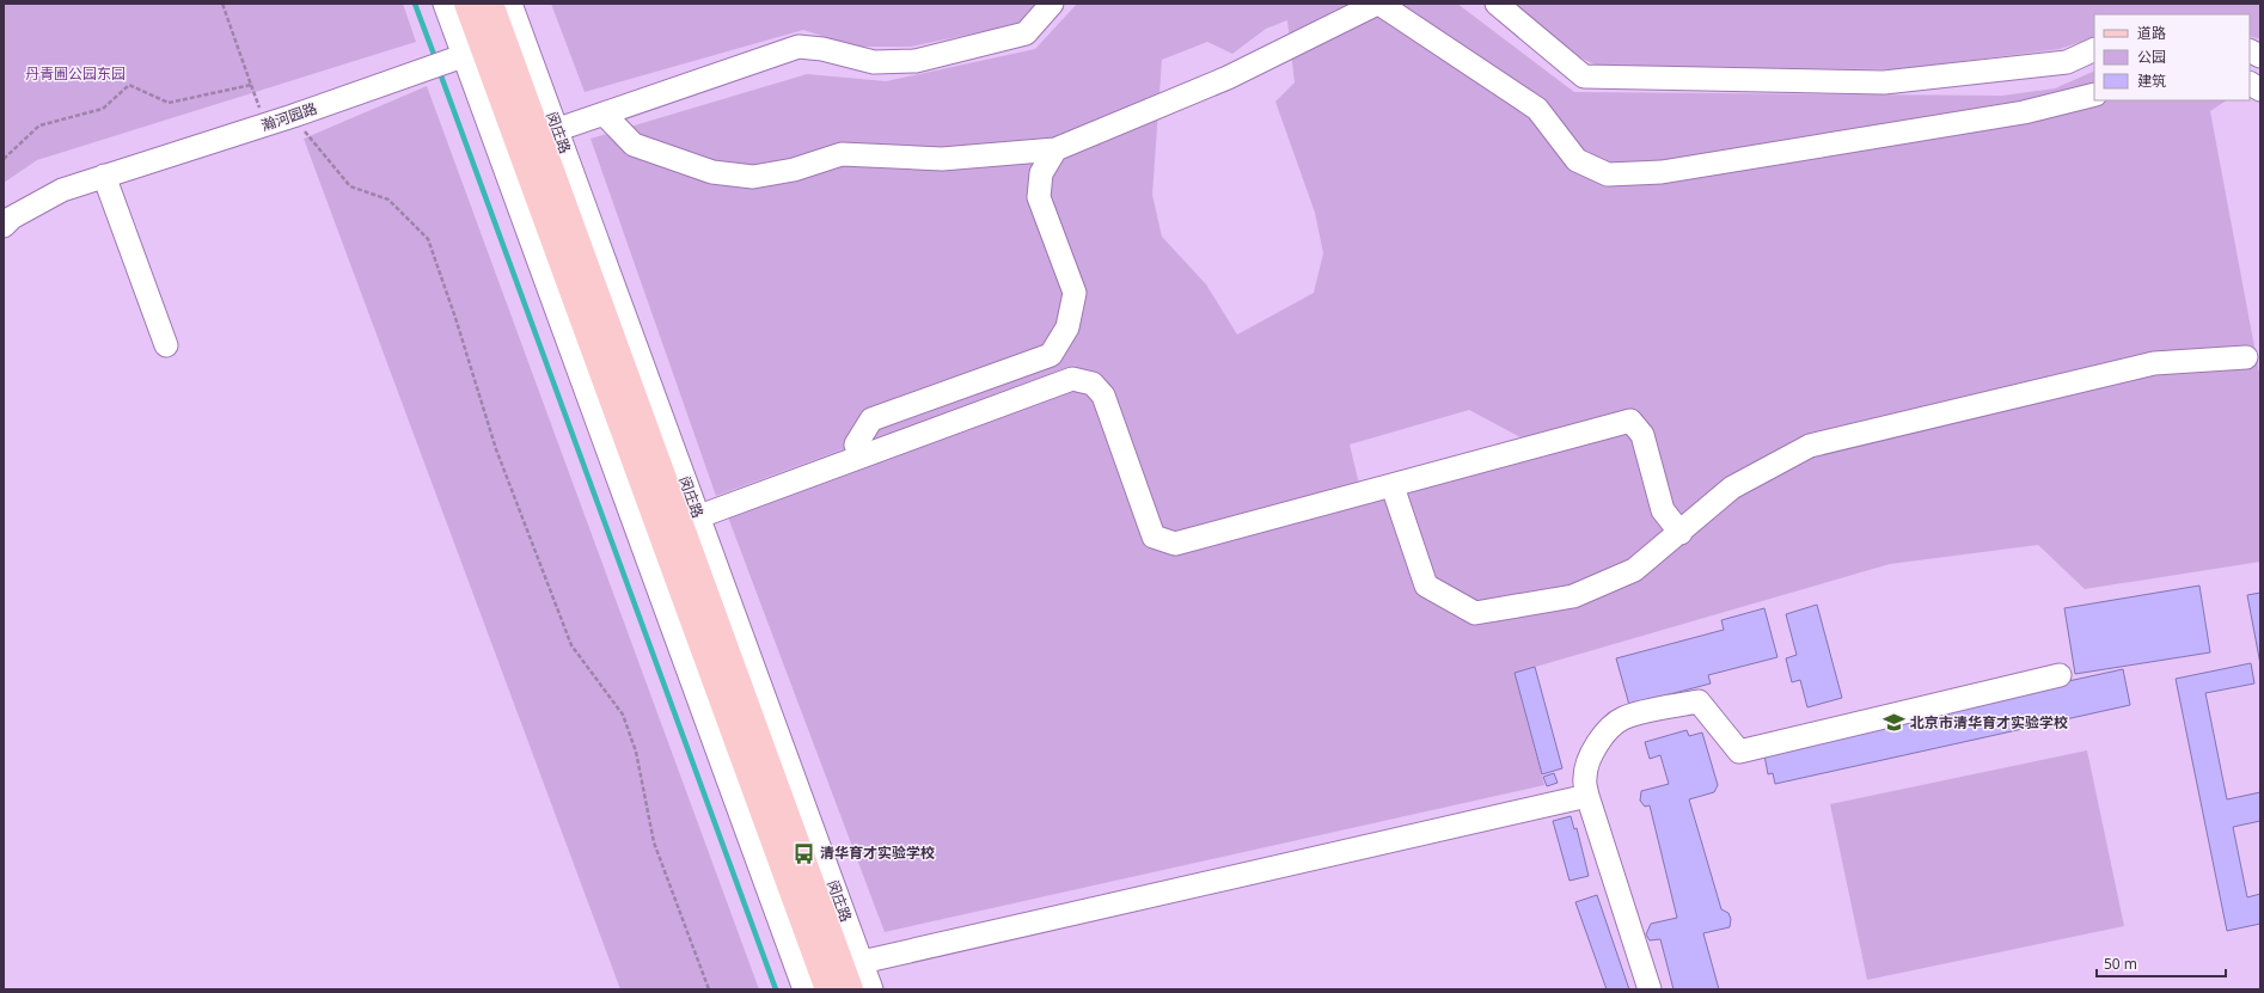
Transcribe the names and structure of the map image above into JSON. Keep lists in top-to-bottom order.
{
  "streets": {
    "main road": ["闵庄路"],
    "street": ["瀚河园路"]
  },
  "parks": ["丹青圃公园东园"],
  "places": {
    "school or university": ["北京市清华育才实验学校"],
    "bus stop": ["清华育才实验学校"]
  },
  "legend": ["道路", "公园", "建筑"],
  "scale_bar": "50 m"
}
